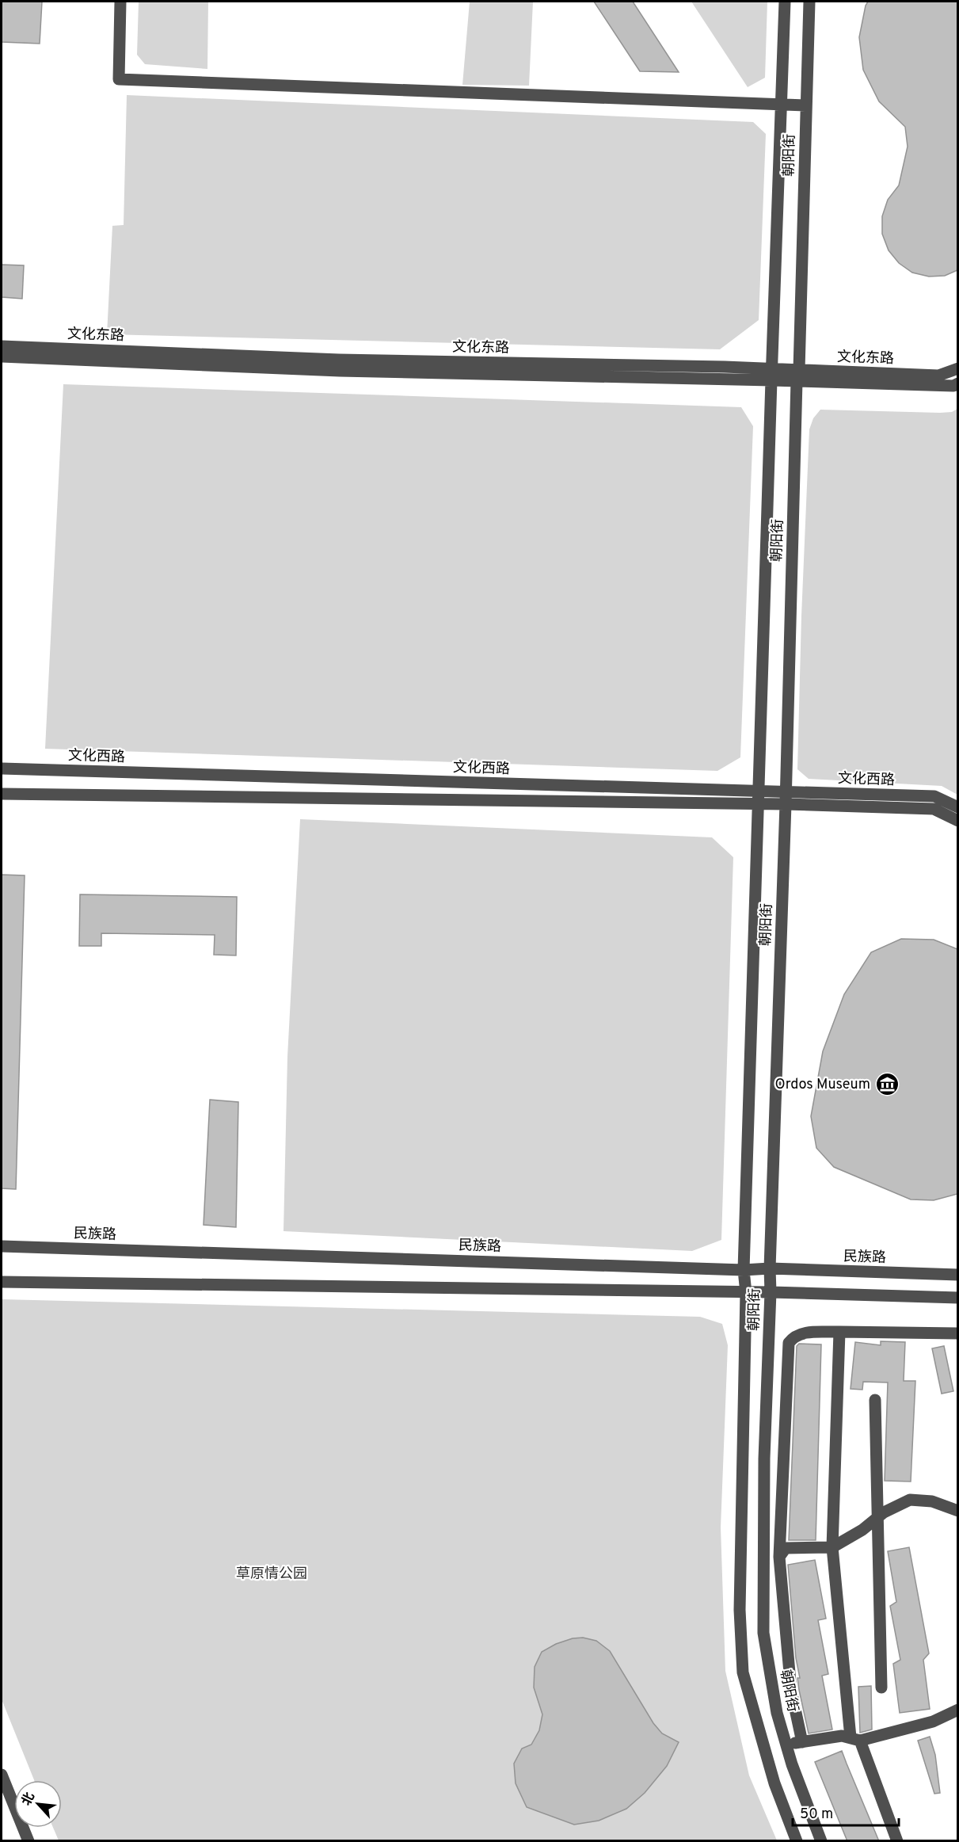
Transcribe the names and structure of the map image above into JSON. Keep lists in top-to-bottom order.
{
  "streets": {
    "street": [
      "朝阳街",
      "文化东路",
      "文化西路",
      "民族路"
    ]
  },
  "crossings": [
    ["朝阳街", "文化东路"],
    ["朝阳街", "文化西路"],
    ["朝阳街", "民族路"]
  ],
  "parks": ["草原情公园"],
  "places": {
    "museum": ["Ordos Museum"]
  },
  "scale_bar": "50 m",
  "north": "top left"
}
